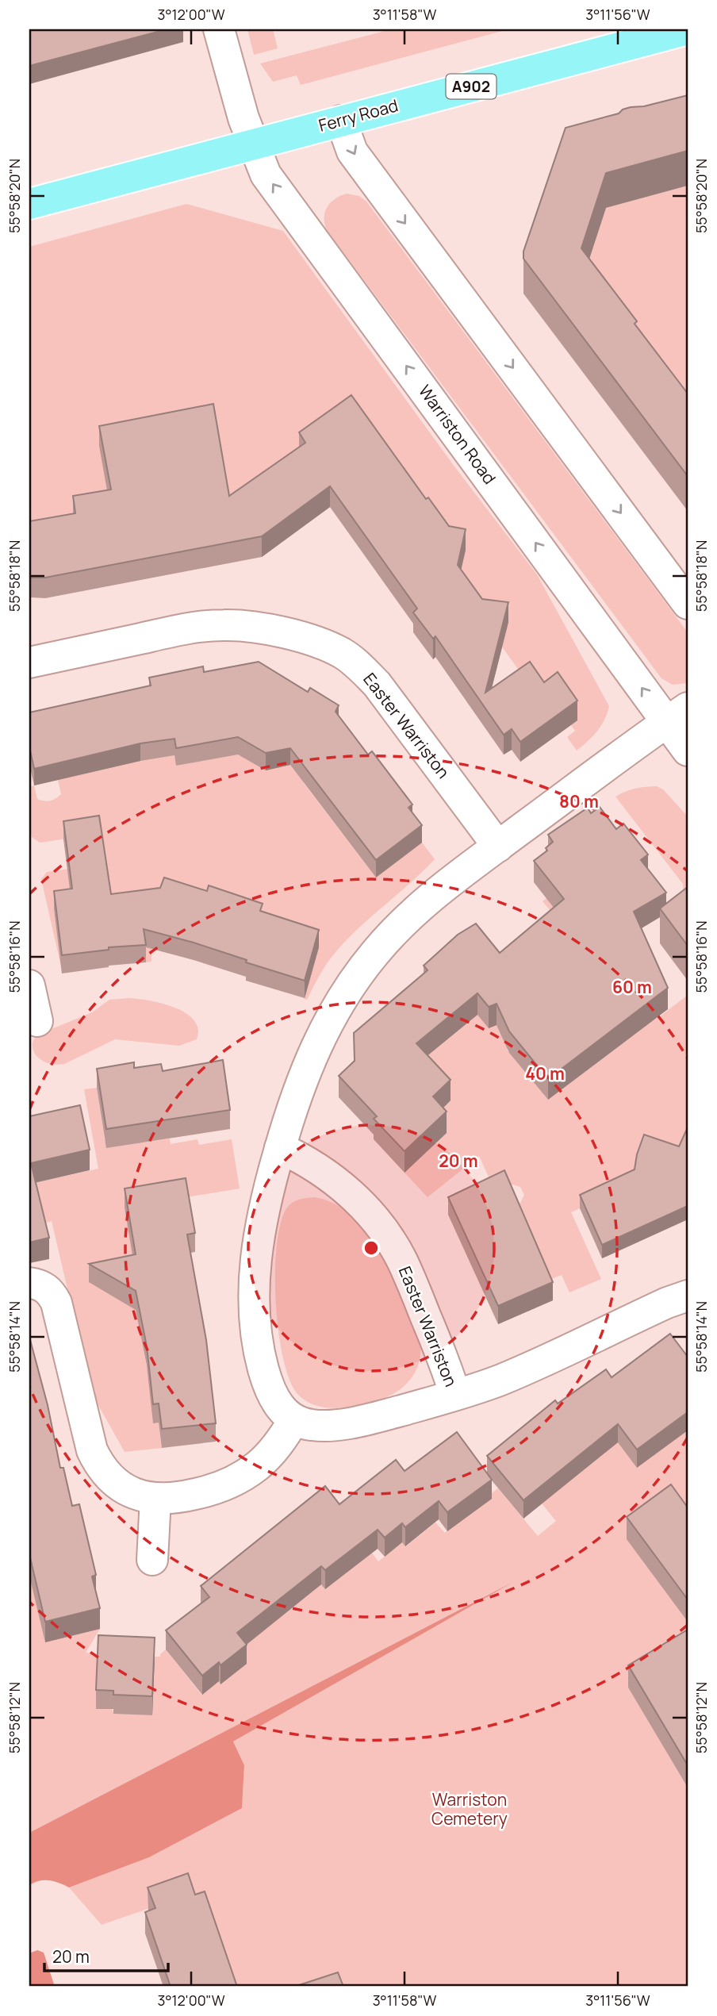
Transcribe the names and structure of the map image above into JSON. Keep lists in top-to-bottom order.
{
  "streets": {
    "main road": ["A902", "Ferry Road"],
    "street": ["Warriston Road", "Easter Warriston"]
  },
  "crossings": [
    ["Ferry Road", "Warriston Road"]
  ],
  "parks": ["Warriston Cemetery"],
  "scale_bar": "20 m",
  "coordinates": [
    "3°12'00\"W",
    "3°11'58\"W",
    "3°11'56\"W",
    "55°58'20\"N",
    "55°58'18\"N",
    "55°58'16\"N",
    "55°58'14\"N",
    "55°58'12\"N"
  ],
  "rings": [
    "80 m",
    "60 m",
    "40 m",
    "20 m"
  ]
}
